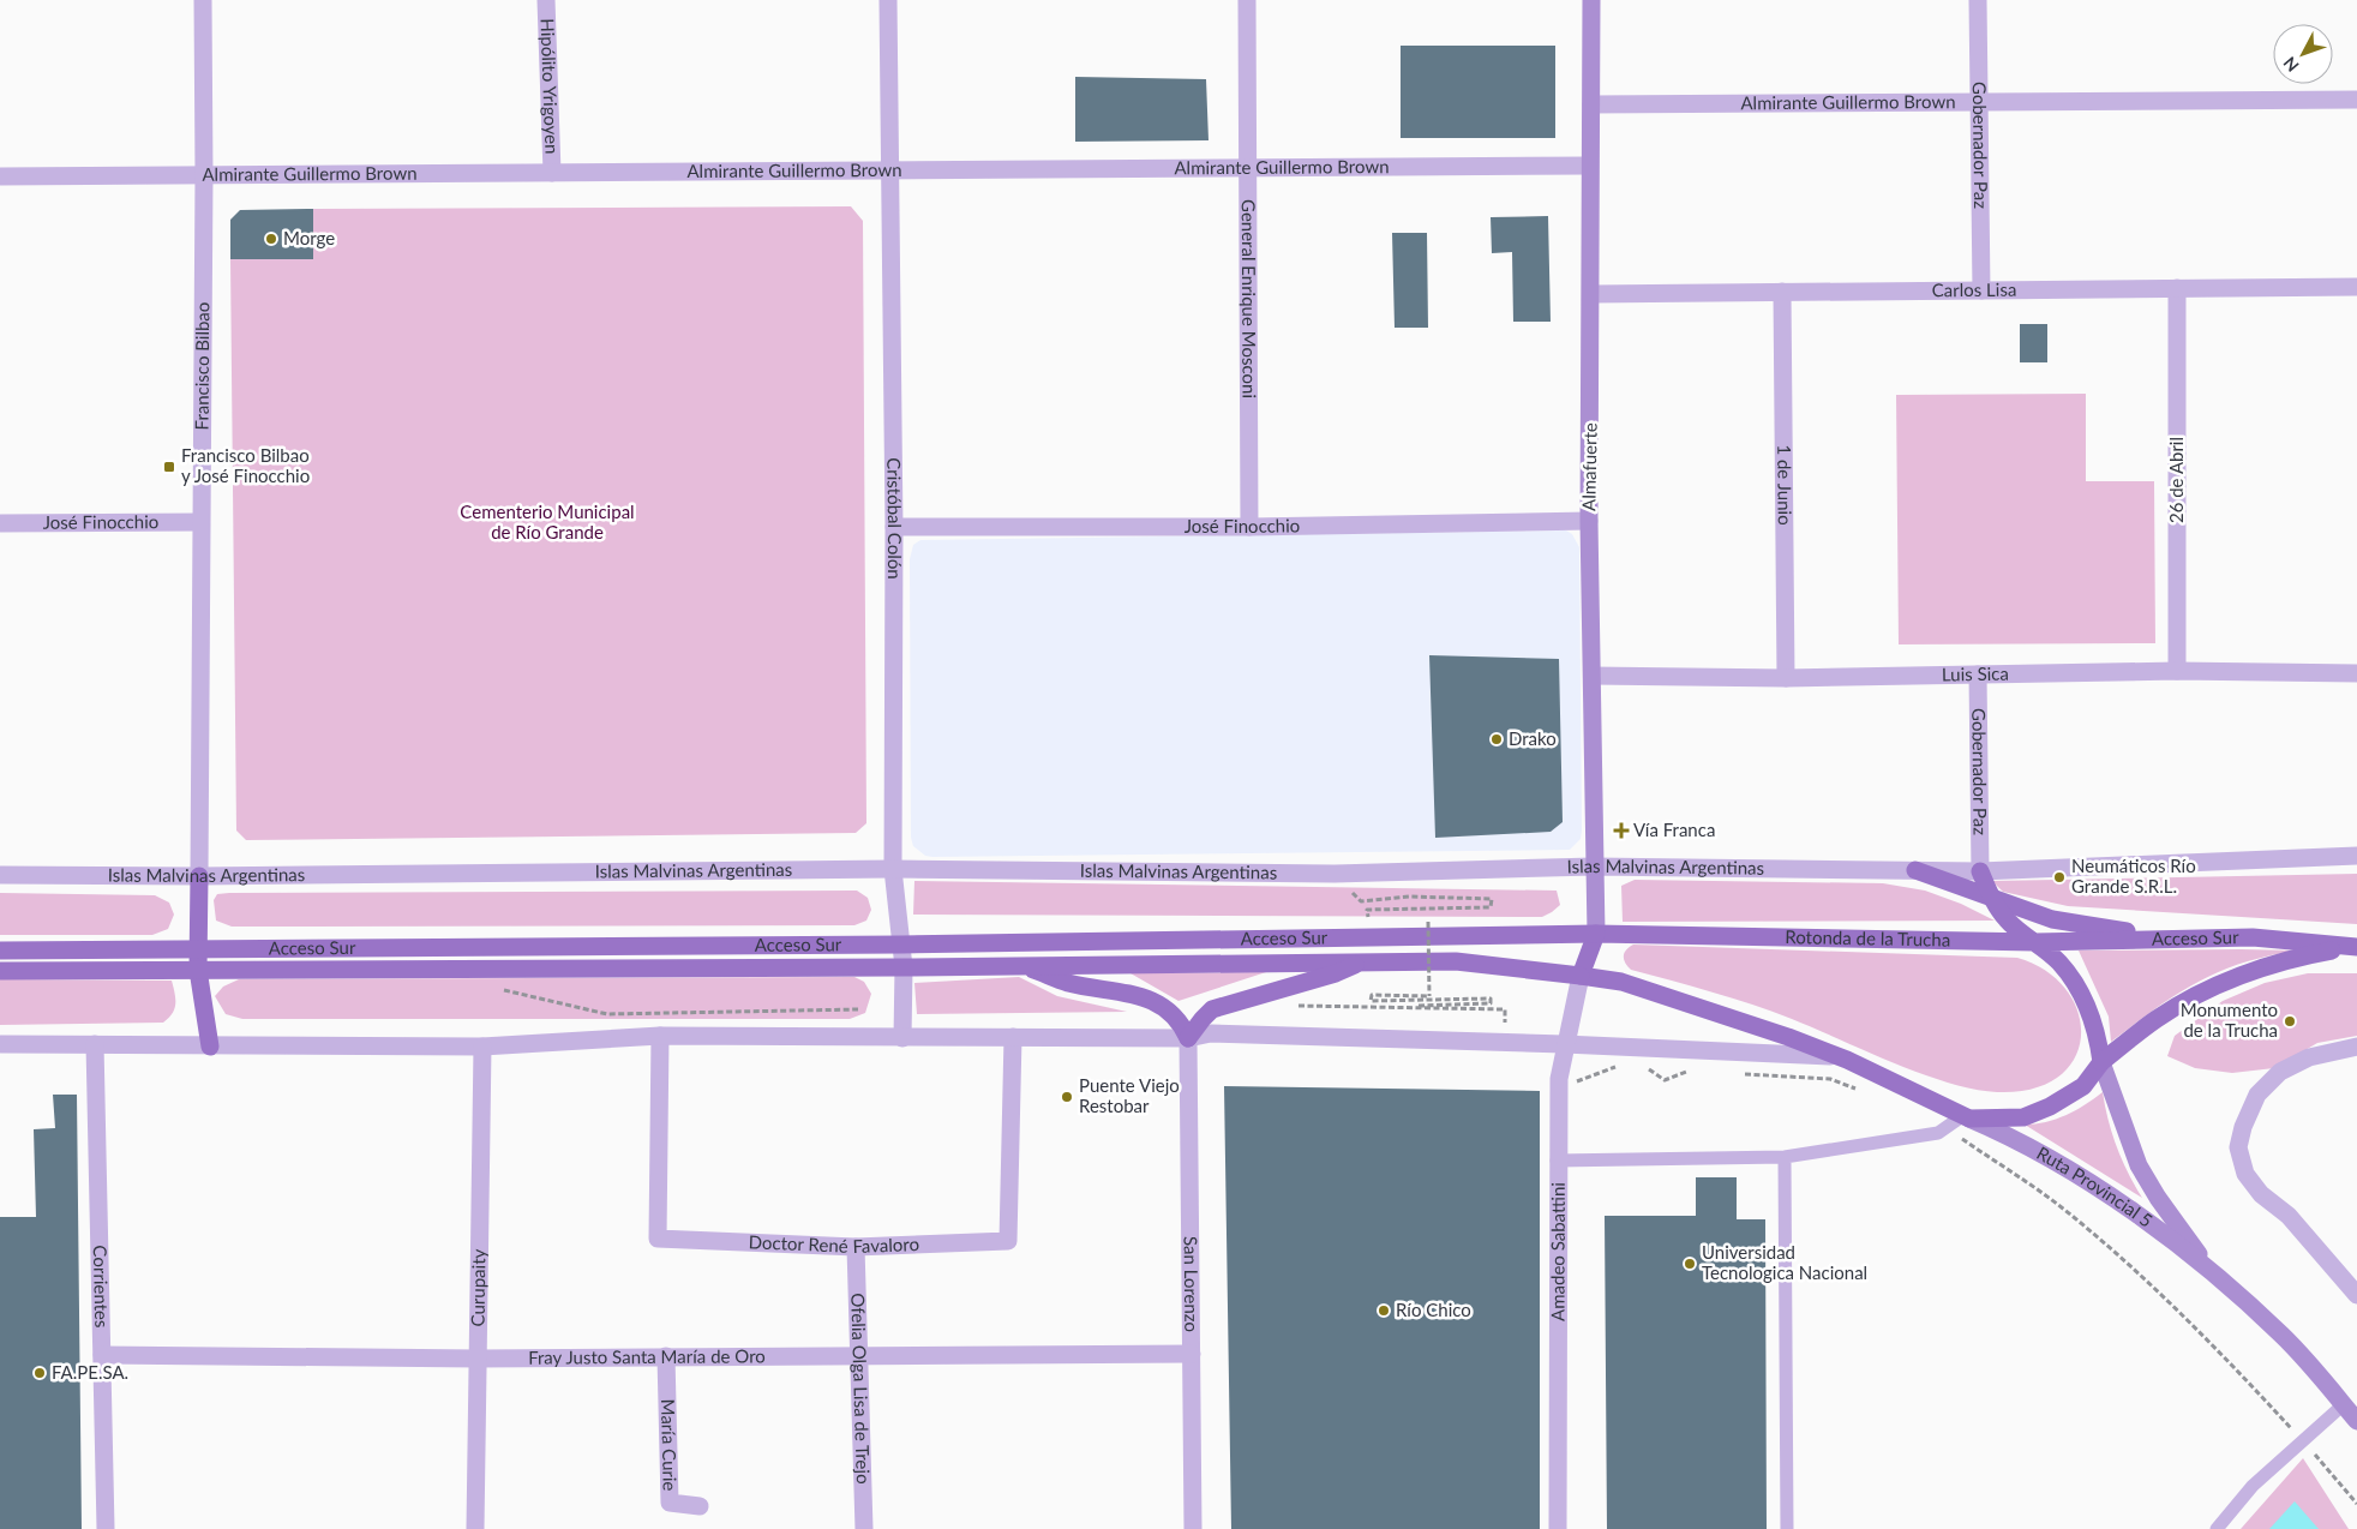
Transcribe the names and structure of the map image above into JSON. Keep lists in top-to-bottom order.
{
  "streets": {
    "main road": ["Rotonda de la Trucha", "Acceso Sur"],
    "street": [
      "Hipólito Yrigoyen",
      "Almirante Guillermo Brown",
      "Gobernador Paz",
      "Carlos Lisa",
      "General Enrique Mosconi",
      "Francisco Bilbao",
      "Almafuerte",
      "26 de Abril",
      "1 de Junio",
      "Cristóbal Colón",
      "José Finocchio",
      "Luis Sica",
      "Islas Malvinas Argentinas",
      "Ruta Provincial 5",
      "Doctor René Favaloro",
      "Amadeo Sabattini",
      "San Lorenzo",
      "Corrientes",
      "Curupaity",
      "Fray Justo Santa María de Oro",
      "Ofelia Olga Lisa de Trejo",
      "María Curie"
    ]
  },
  "crossings": [
    ["Hipólito Yrigoyen", "Almirante Guillermo Brown"],
    ["Almirante Guillermo Brown", "Gobernador Paz"],
    ["Almirante Guillermo Brown", "General Enrique Mosconi"],
    ["Almirante Guillermo Brown", "Francisco Bilbao"],
    ["Almirante Guillermo Brown", "Almafuerte"],
    ["Almirante Guillermo Brown", "Cristóbal Colón"],
    ["Gobernador Paz", "Carlos Lisa"],
    ["Gobernador Paz", "Luis Sica"],
    ["Gobernador Paz", "Islas Malvinas Argentinas"],
    ["Carlos Lisa", "Almafuerte"],
    ["Carlos Lisa", "26 de Abril"],
    ["Carlos Lisa", "1 de Junio"],
    ["General Enrique Mosconi", "José Finocchio"],
    ["Francisco Bilbao", "José Finocchio"],
    ["Francisco Bilbao", "Islas Malvinas Argentinas"],
    ["Almafuerte", "José Finocchio"],
    ["Almafuerte", "Luis Sica"],
    ["Almafuerte", "Islas Malvinas Argentinas"],
    ["Almafuerte", "Rotonda de la Trucha"],
    ["Almafuerte", "Acceso Sur"],
    ["26 de Abril", "Luis Sica"],
    ["1 de Junio", "Luis Sica"],
    ["Cristóbal Colón", "José Finocchio"],
    ["Cristóbal Colón", "Islas Malvinas Argentinas"],
    ["Cristóbal Colón", "Acceso Sur"],
    ["Rotonda de la Trucha", "Acceso Sur"],
    ["Acceso Sur", "Ruta Provincial 5"],
    ["Acceso Sur", "Amadeo Sabattini"],
    ["Doctor René Favaloro", "Ofelia Olga Lisa de Trejo"],
    ["San Lorenzo", "Fray Justo Santa María de Oro"],
    ["Corrientes", "Fray Justo Santa María de Oro"],
    ["Curupaity", "Fray Justo Santa María de Oro"],
    ["Fray Justo Santa María de Oro", "Ofelia Olga Lisa de Trejo"],
    ["Fray Justo Santa María de Oro", "María Curie"]
  ],
  "parks": ["Cementerio Municipal de Río Grande"],
  "places": {
    "other": [
      "Morge",
      "Drako",
      "Neumáticos Río Grande S.R.L.",
      "Monumento de la Trucha",
      "Puente Viejo Restobar",
      "Universidad Tecnologica Nacional",
      "Río Chico",
      "FA.PE.SA."
    ],
    "transit": ["Francisco Bilbao y José Finocchio"],
    "health": ["Vía Franca"]
  },
  "north": "bottom left"
}
